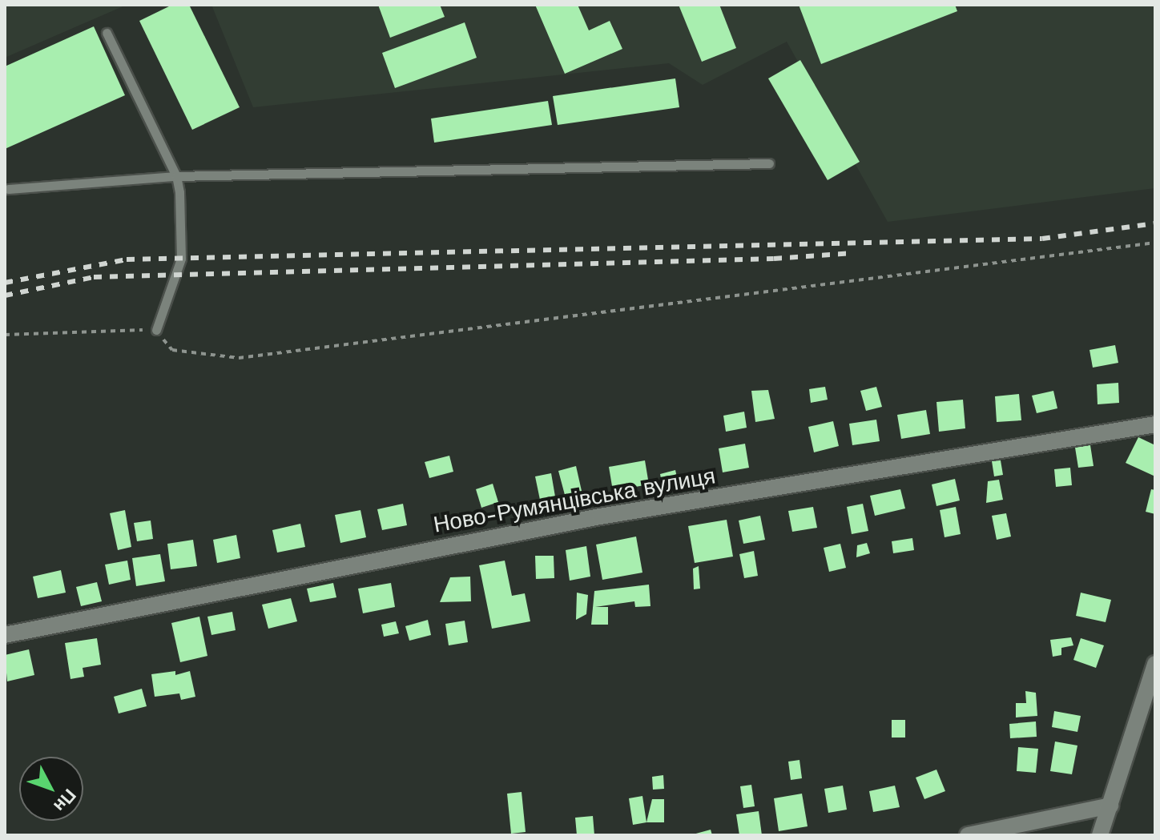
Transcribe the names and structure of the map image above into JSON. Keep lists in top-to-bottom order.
{
  "streets": {
    "street": ["Ново-Румянцівська вулиця"]
  },
  "north": "bottom right"
}
